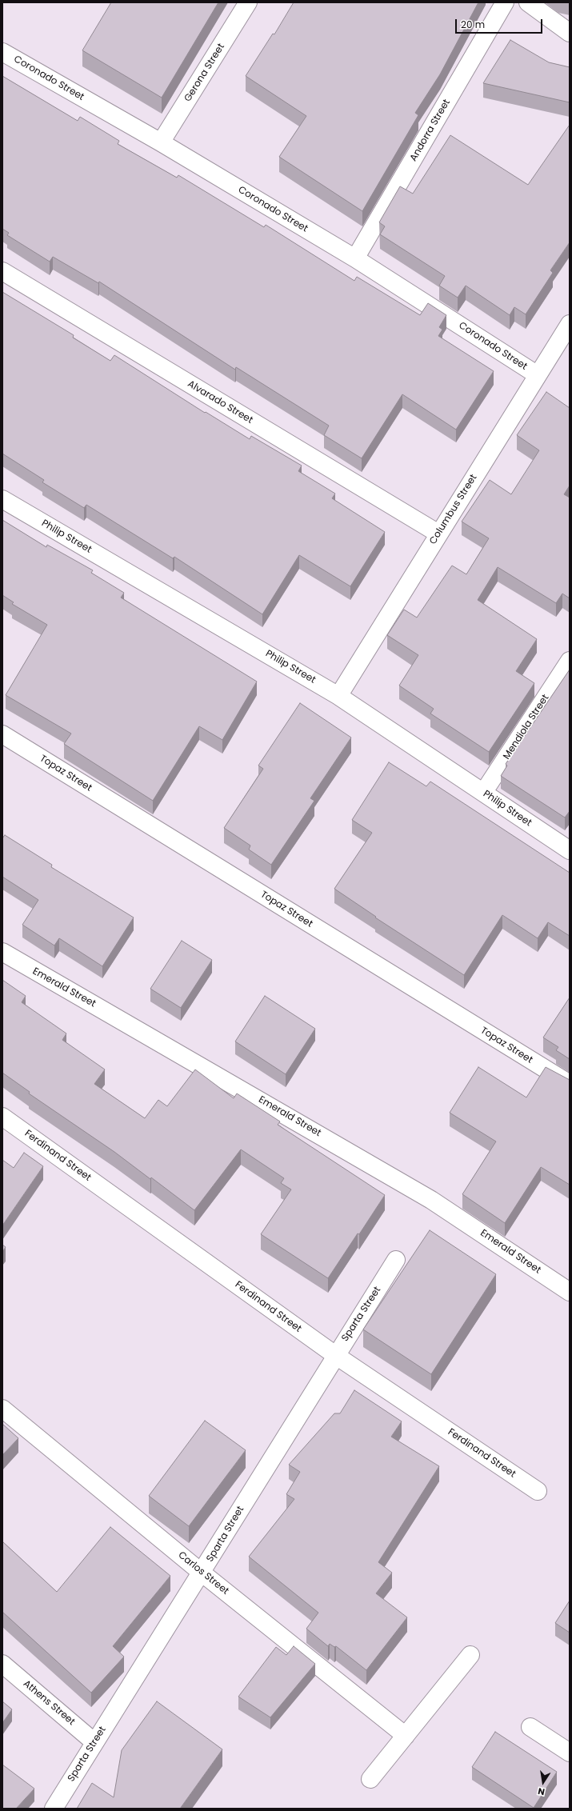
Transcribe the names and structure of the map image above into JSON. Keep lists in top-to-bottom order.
{
  "streets": {
    "street": [
      "Gerona Street",
      "Coronado Street",
      "Andorra Street",
      "Alvarado Street",
      "Columbus Street",
      "Philip Street",
      "Mendiola Street",
      "Topaz Street",
      "Emerald Street",
      "Ferdinand Street",
      "Sparta Street",
      "Carlos Street",
      "Athens Street"
    ]
  },
  "crossings": [
    ["Gerona Street", "Coronado Street"],
    ["Coronado Street", "Andorra Street"],
    ["Coronado Street", "Columbus Street"],
    ["Alvarado Street", "Columbus Street"],
    ["Columbus Street", "Philip Street"],
    ["Philip Street", "Mendiola Street"],
    ["Ferdinand Street", "Sparta Street"],
    ["Sparta Street", "Carlos Street"],
    ["Sparta Street", "Athens Street"]
  ],
  "scale_bar": "20 m",
  "north": "bottom"
}
